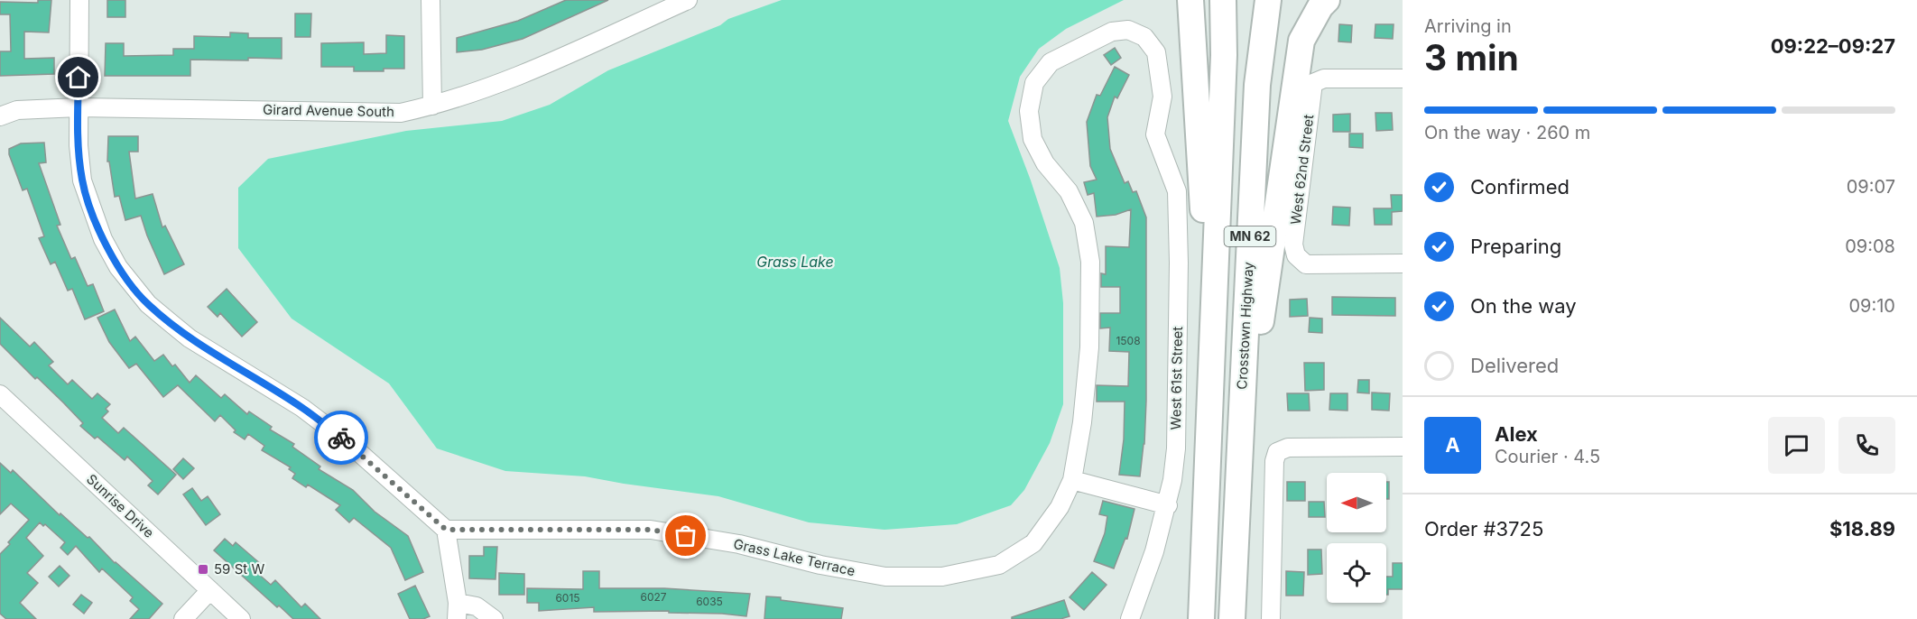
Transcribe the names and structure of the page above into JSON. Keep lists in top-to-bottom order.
{
  "streets": {
    "highway": ["MN 62", "Crosstown Highway"],
    "street": [
      "Girard Avenue South",
      "West 62nd Street",
      "West 61st Street",
      "Sunrise Drive",
      "Grass Lake Terrace"
    ]
  },
  "crossings": [
    ["West 61st Street", "Grass Lake Terrace"]
  ],
  "water": ["Grass Lake"],
  "places": {
    "transit": ["59 St W"]
  },
  "house_numbers": [
    "1508",
    "6027",
    "6015",
    "6035"
  ],
  "north": "left",
  "page": {
    "heading": ["3 min", "Arriving in", "09:22–09:27"],
    "panel": [
      "Alex",
      "Courier · 4.5",
      "Order #3725",
      "$18.89"
    ],
    "bar": "On the way · 260 m",
    "list": [
      ["Confirmed", "09:07"],
      ["Preparing", "09:08"],
      ["On the way", "09:10"],
      "Delivered"
    ],
    "round": "A"
  }
}
